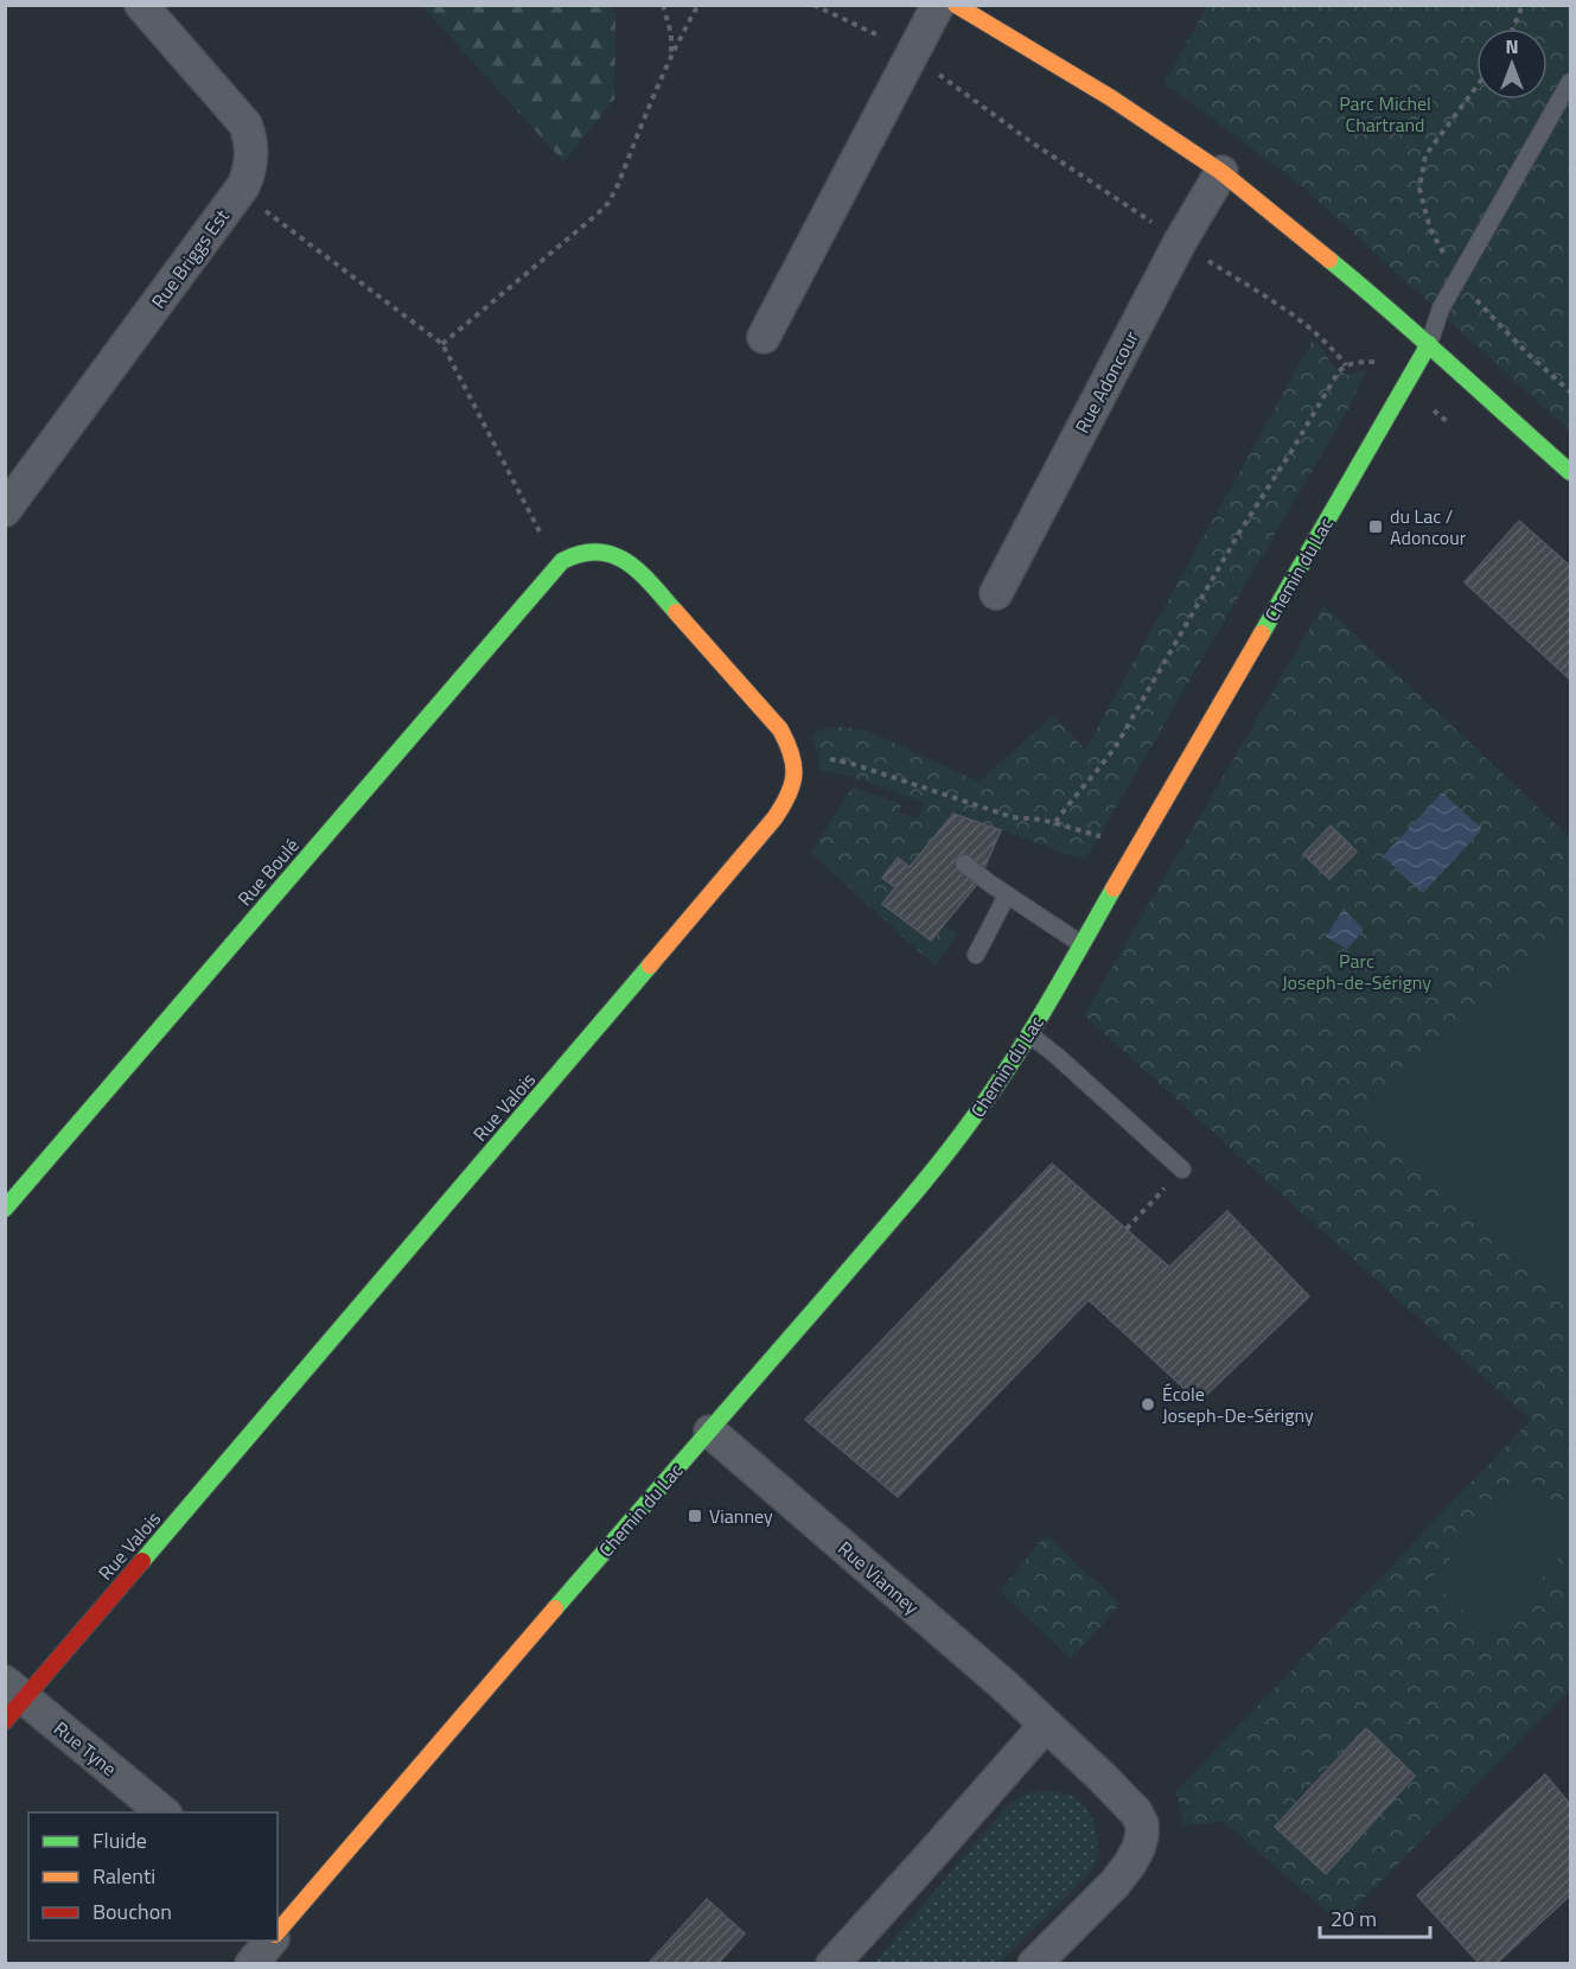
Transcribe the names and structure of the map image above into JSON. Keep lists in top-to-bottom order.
{
  "streets": {
    "street": [
      "Rue Briggs Est",
      "Rue Adoncour",
      "Chemin du Lac",
      "Rue Boulé",
      "Rue Valois",
      "Rue Vianney",
      "Rue Tyne"
    ]
  },
  "crossings": [
    ["Chemin du Lac", "Rue Vianney"],
    ["Rue Boulé", "Rue Valois"],
    ["Rue Valois", "Rue Tyne"]
  ],
  "parks": ["Parc Michel Chartrand", "Parc Joseph-de-Sérigny"],
  "places": {
    "transit": ["du Lac / Adoncour", "Vianney"],
    "other": ["École Joseph-De-Sérigny"]
  },
  "legend": ["Fluide", "Ralenti", "Bouchon"],
  "scale_bar": "20 m",
  "north": "top"
}
